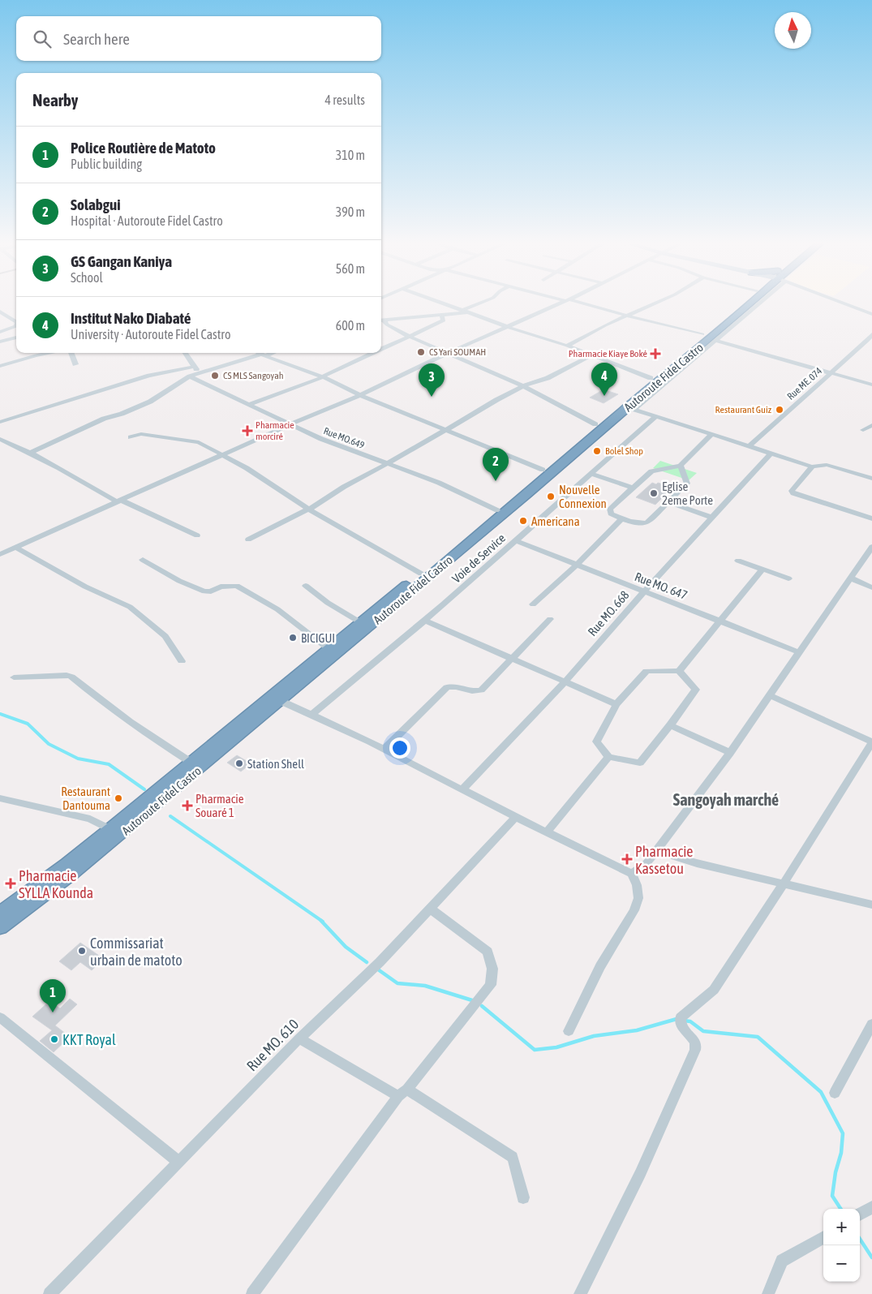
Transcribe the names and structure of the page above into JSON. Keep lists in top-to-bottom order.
{
  "streets": {
    "highway": ["Autoroute Fidel Castro"],
    "street": [
      "Rue ME. 074",
      "Rue MO.649",
      "Voie de Service",
      "Rue MO. 647",
      "Rue MO. 668",
      "Rue MO. 610"
    ]
  },
  "crossings": [
    ["Autoroute Fidel Castro", "Rue MO.649"],
    ["Voie de Service", "Rue MO. 647"],
    ["Rue MO. 647", "Rue MO. 668"]
  ],
  "districts": ["Sangoyah marché"],
  "places": {
    "other": [
      "CS Yari SOUMAH",
      "CS MLS Sangoyah",
      "Restaurant Guiz",
      "Bolel Shop",
      "Eglise 2eme Porte",
      "Nouvelle Connexion",
      "Americana",
      "BICIGUI",
      "Station Shell",
      "Restaurant Dantouma",
      "Commissariat urbain de matoto",
      "KKT Royal"
    ],
    "health": [
      "Pharmacie Kiaye Boké",
      "Pharmacie morciré",
      "Pharmacie Souaré 1",
      "Pharmacie Kassetou",
      "Pharmacie SYLLA Kounda"
    ]
  },
  "north": "top",
  "page": {
    "search": "Search here",
    "heading": ["Nearby", "4 results"],
    "list": [
      {
        "mark": "1",
        "name": "Police Routière de Matoto",
        "note": "Public building",
        "value": "310 m"
      },
      {
        "mark": "2",
        "name": "Solabgui",
        "note": "Hospital · Autoroute Fidel Castro",
        "value": "390 m"
      },
      {
        "mark": "3",
        "name": "GS Gangan Kaniya",
        "note": "School",
        "value": "560 m"
      },
      {
        "mark": "4",
        "name": "Institut Nako Diabaté",
        "note": "University · Autoroute Fidel Castro",
        "value": "600 m"
      }
    ],
    "pins": [
      "4",
      "3",
      "2",
      "1"
    ],
    "map_buttons": ["+", "−"]
  }
}
